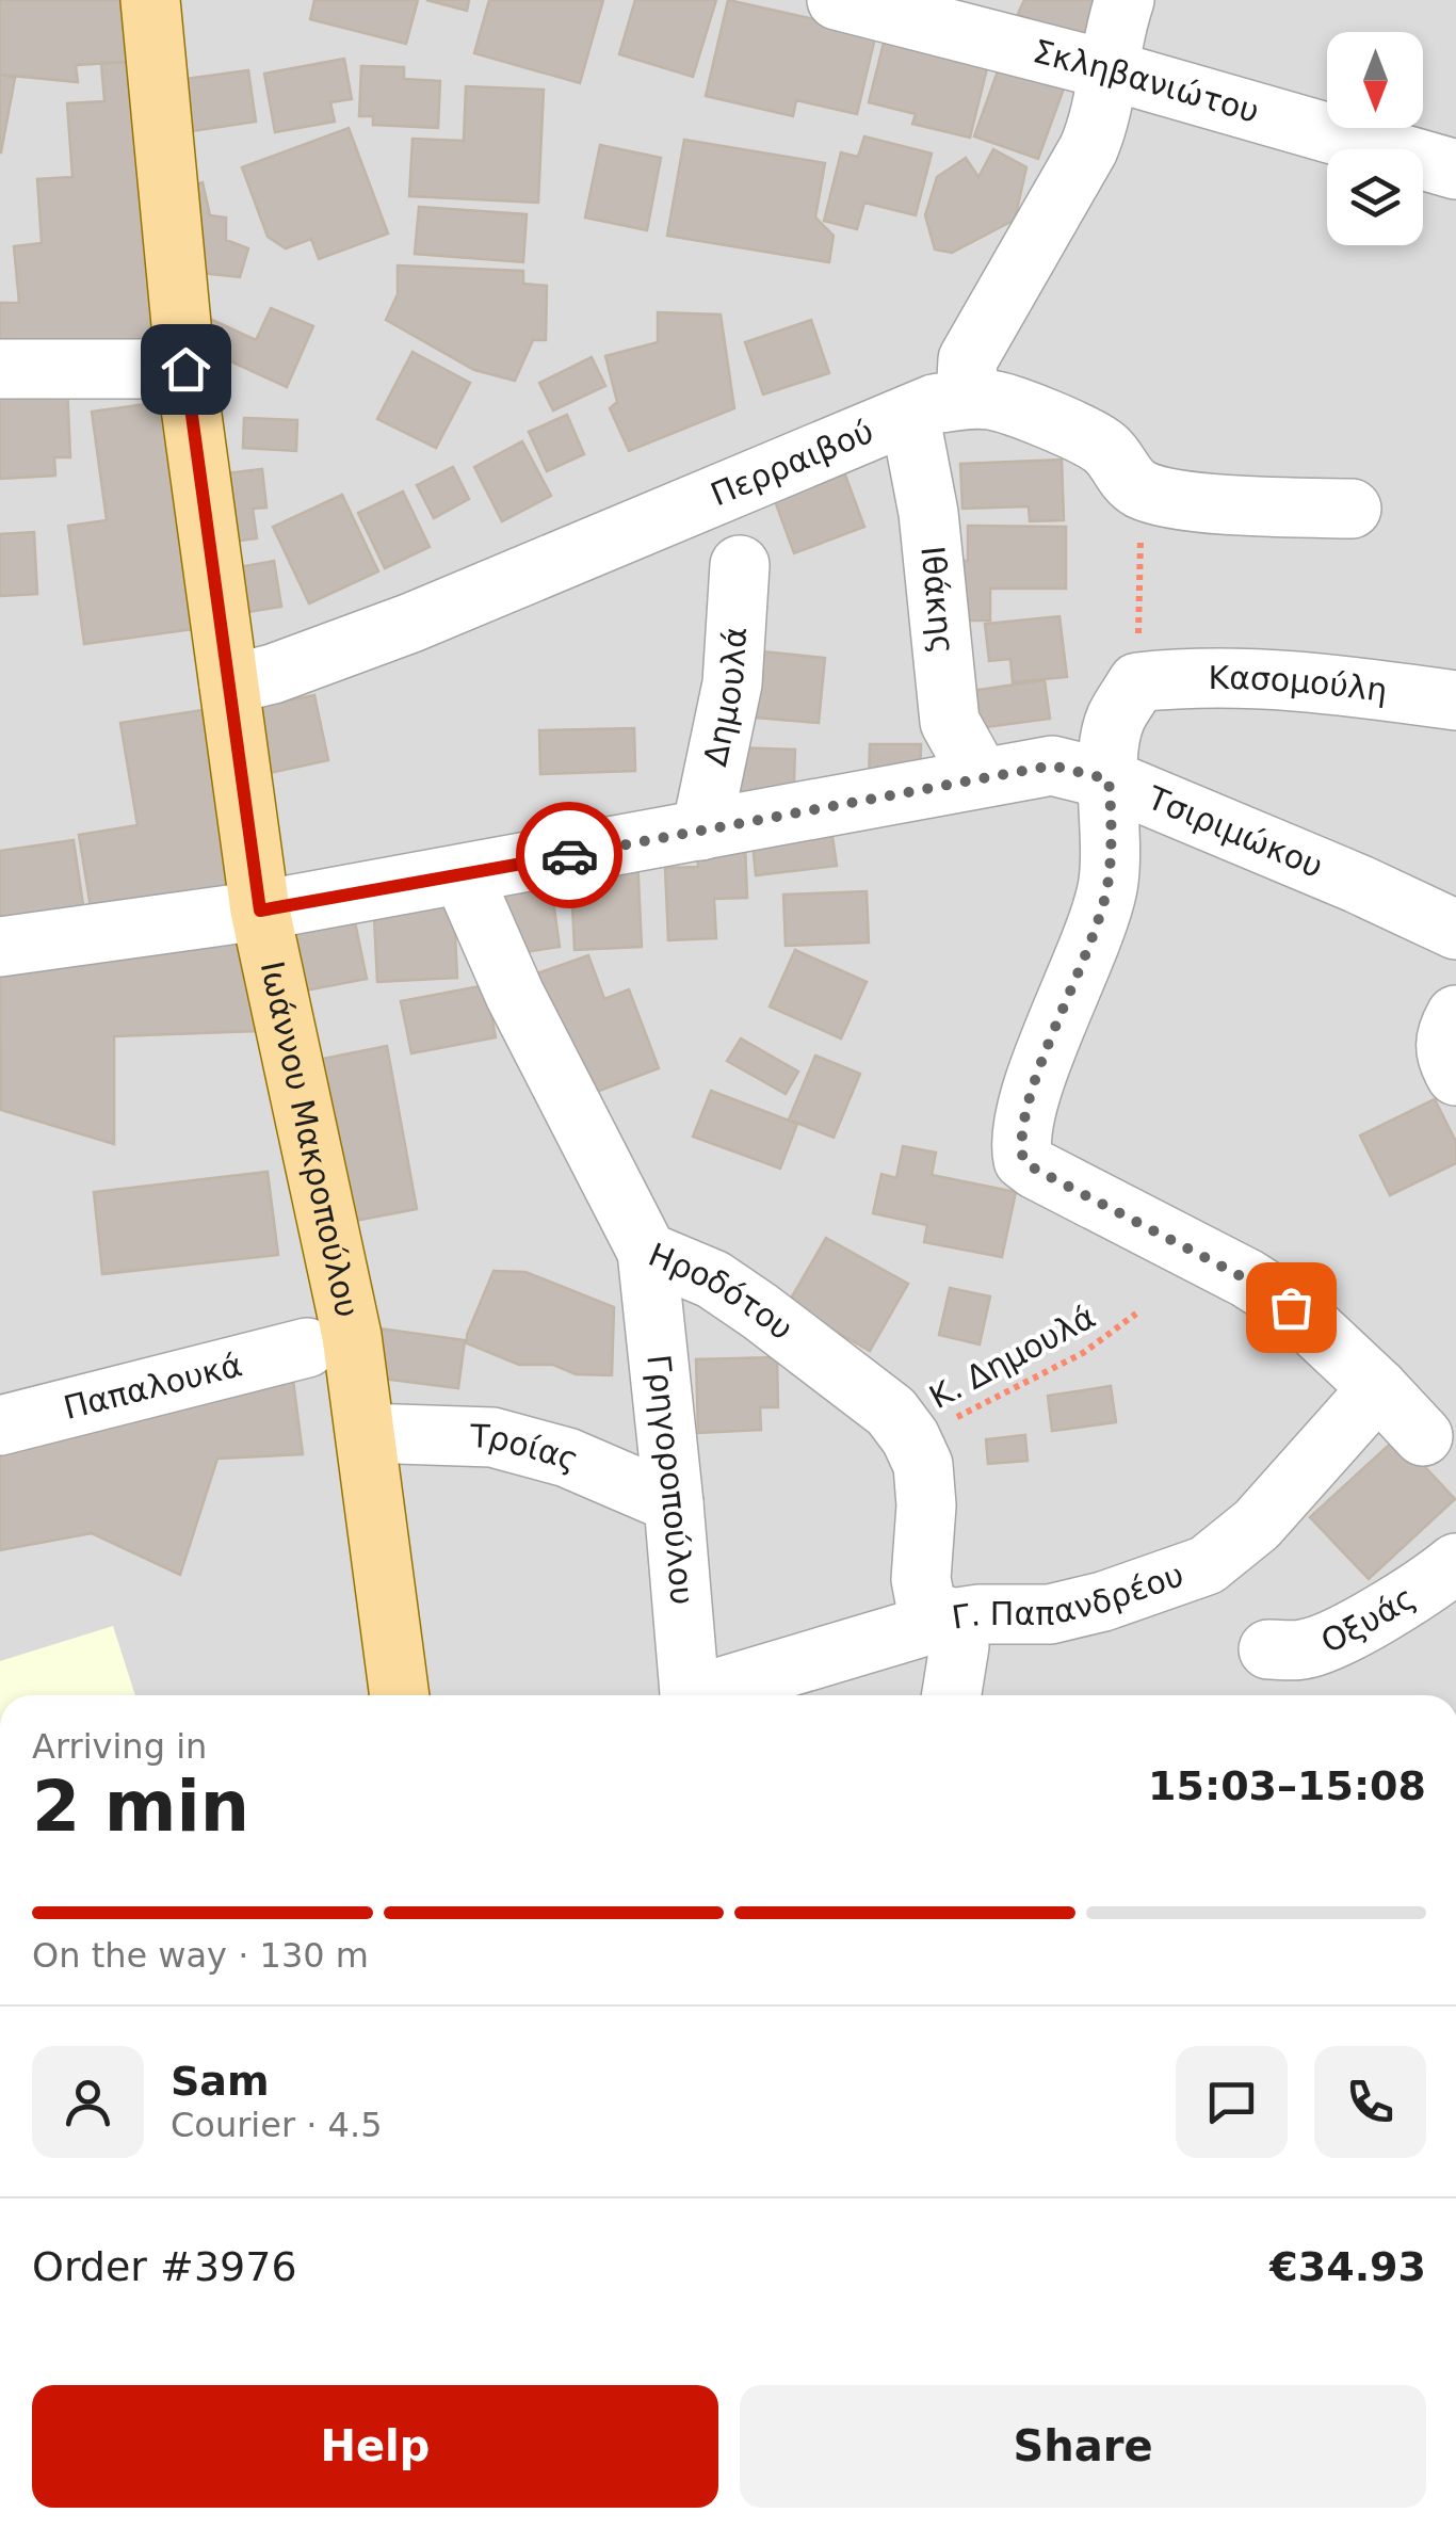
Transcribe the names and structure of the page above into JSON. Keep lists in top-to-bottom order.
{
  "streets": {
    "main road": ["Ιωάννου Μακροπούλου"],
    "street": [
      "Σκληβανιώτου",
      "Περραιβού",
      "Ιθάκης",
      "Κασομούλη",
      "Δημουλά",
      "Τσιριμώκου",
      "Ηροδότου",
      "Παπαλουκά",
      "Τροίας",
      "Γρηγοροπούλου",
      "Γ. Παπανδρέου",
      "Οξυάς"
    ],
    "path": ["Κ. Δημουλά"]
  },
  "crossings": [
    ["Περραιβού", "Ιθάκης"],
    ["Περραιβού", "Ιωάννου Μακροπούλου"],
    ["Ιθάκης", "Τσιριμώκου"],
    ["Δημουλά", "Τσιριμώκου"],
    ["Τσιριμώκου", "Ιωάννου Μακροπούλου"],
    ["Τσιριμώκου", "Ηροδότου"],
    ["Ιωάννου Μακροπούλου", "Τροίας"],
    ["Ηροδότου", "Κ. Δημουλά"],
    ["Ηροδότου", "Γρηγοροπούλου"],
    ["Ηροδότου", "Γ. Παπανδρέου"],
    ["Τροίας", "Γρηγοροπούλου"]
  ],
  "north": "bottom",
  "page": {
    "heading": ["2 min", "Arriving in", "15:03–15:08"],
    "panel": [
      "Sam",
      "Courier · 4.5",
      "Order #3976",
      "€34.93"
    ],
    "bar": "On the way · 130 m",
    "buttons": ["Help", "Share"]
  }
}
